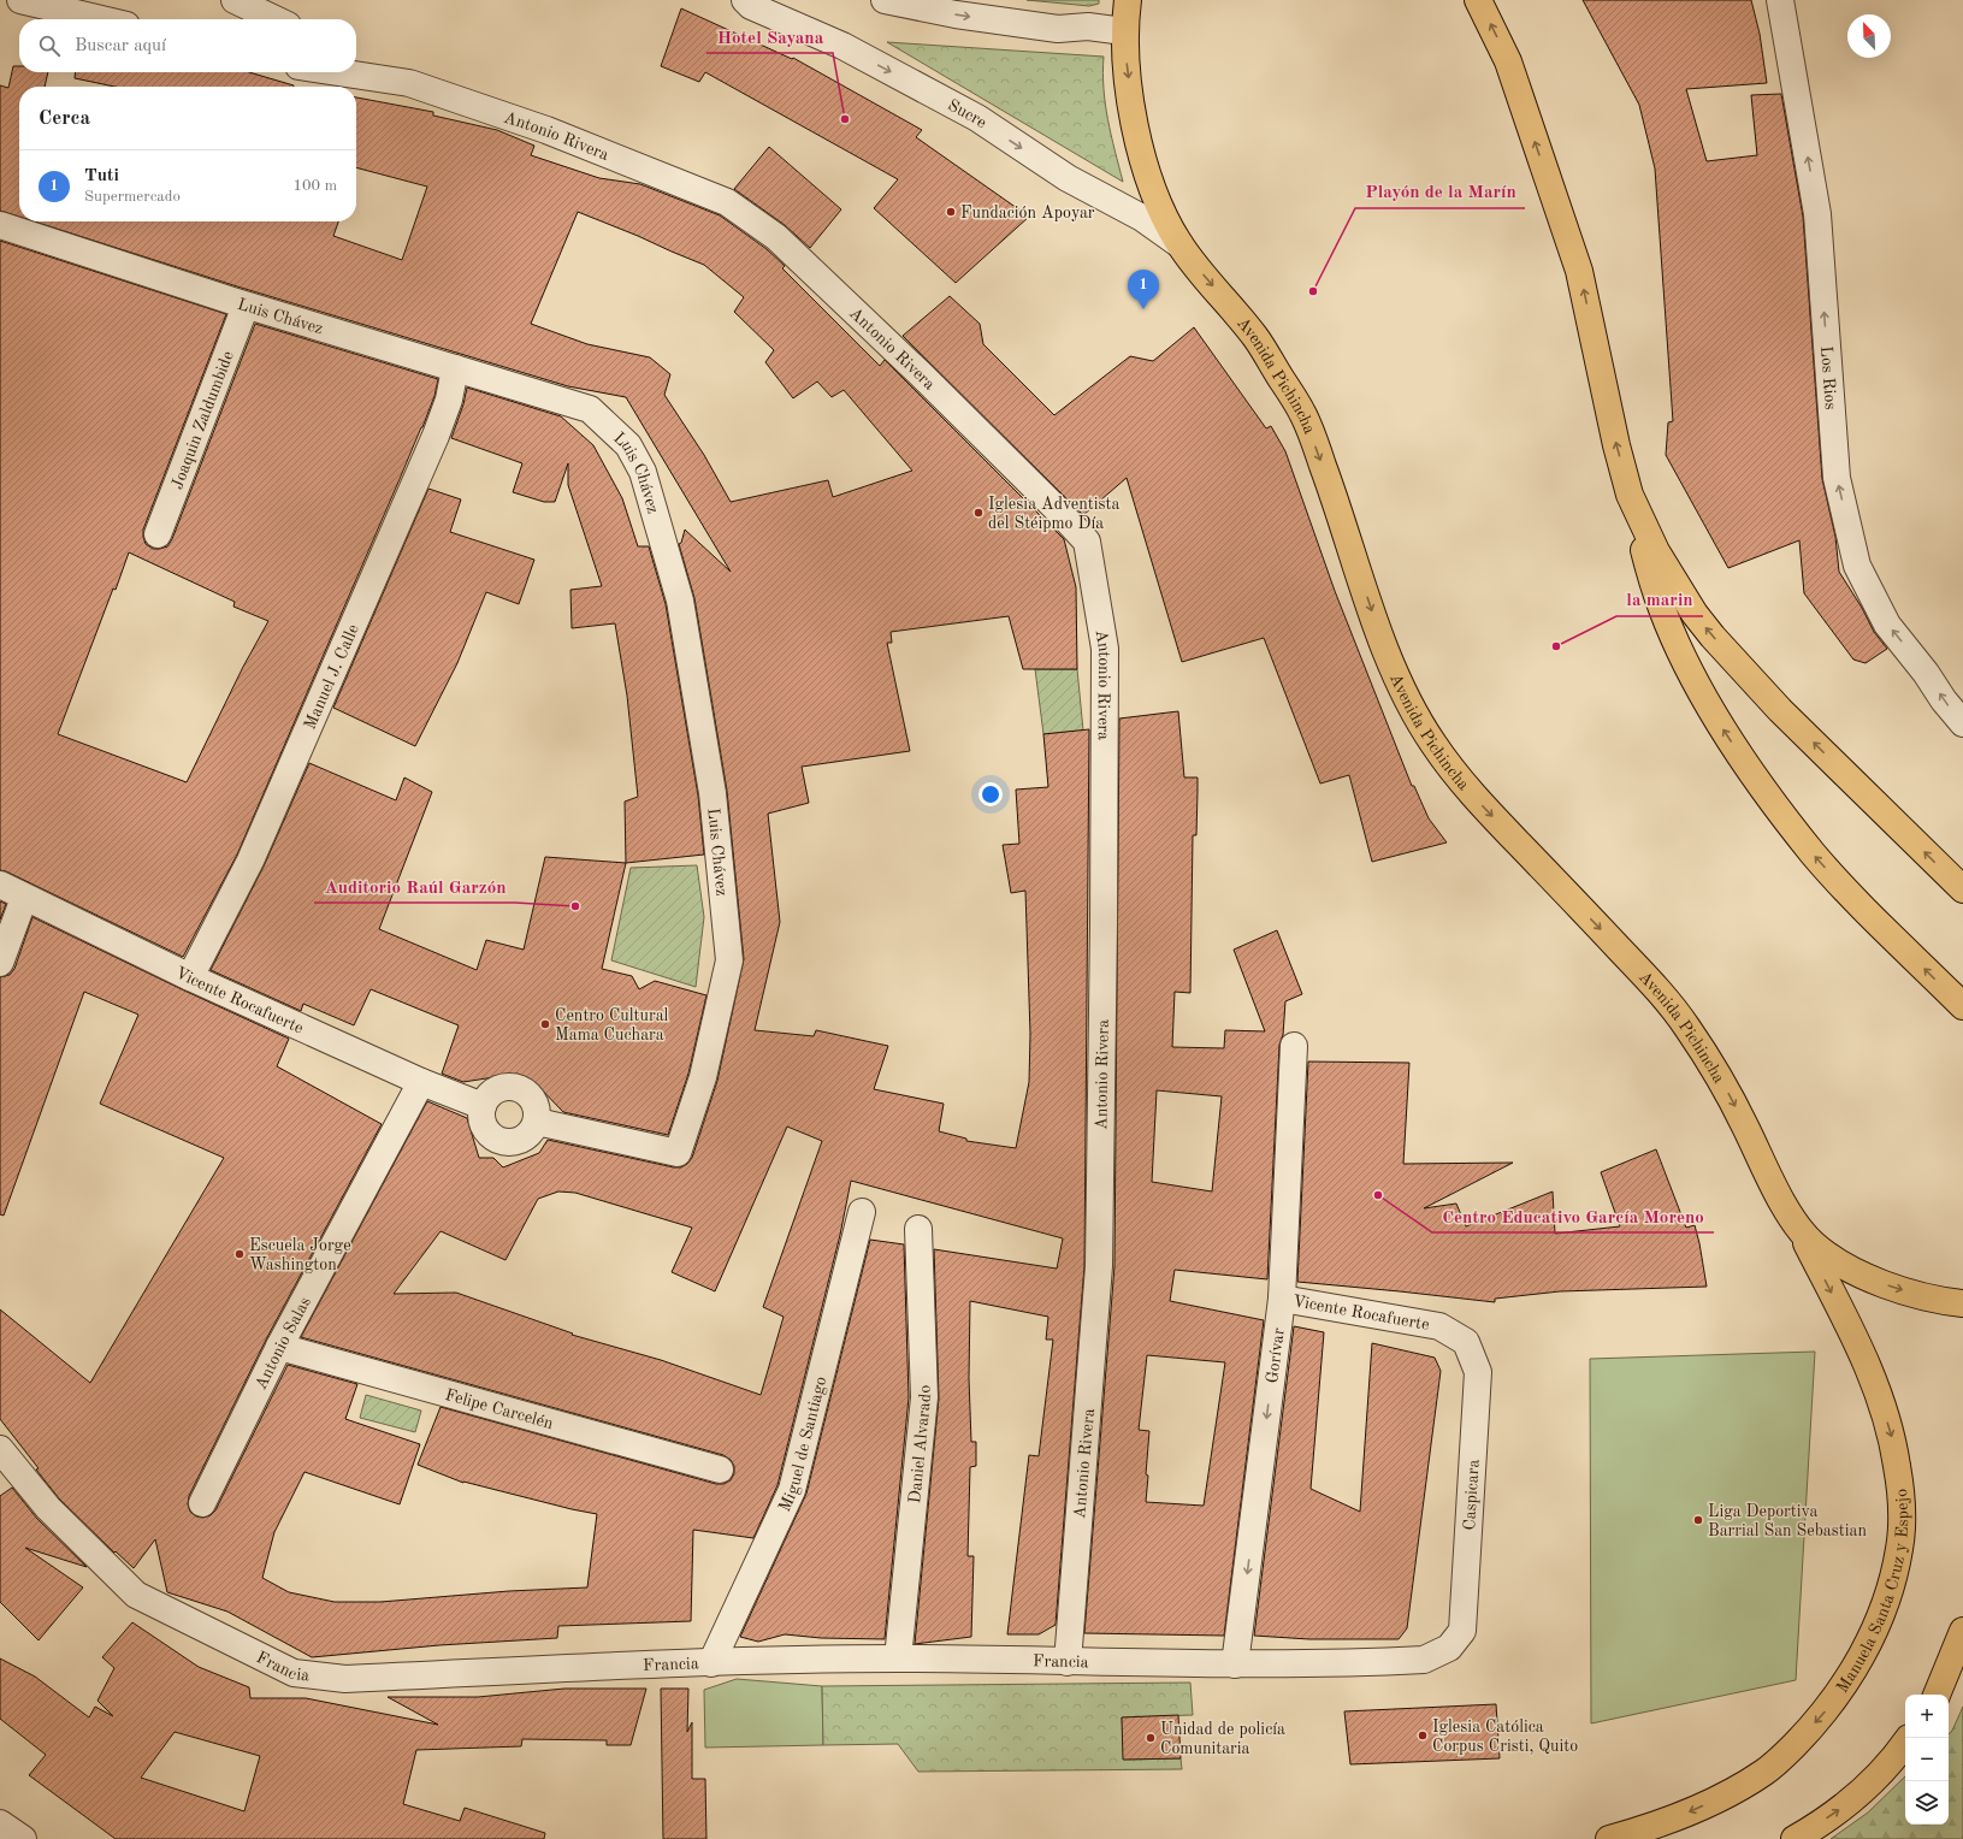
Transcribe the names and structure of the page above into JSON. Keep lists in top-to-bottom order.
{
  "streets": {
    "main road": ["Avenida Pichincha", "Manuela Santa Cruz y Espejo"],
    "street": [
      "Sucre",
      "Antonio Rivera",
      "Luis Chávez",
      "Los Rios",
      "Joaquin Zaldumbide",
      "Manuel J. Calle",
      "Vicente Rocafuerte",
      "Antonio Salas",
      "Gorívar",
      "Felipe Carcelén",
      "Miguel de Santiago",
      "Daniel Alvarado",
      "Caspicara",
      "Francia"
    ]
  },
  "crossings": [
    ["Sucre", "Avenida Pichincha"],
    ["Antonio Rivera", "Francia"],
    ["Luis Chávez", "Joaquin Zaldumbide"],
    ["Luis Chávez", "Manuel J. Calle"],
    ["Luis Chávez", "Vicente Rocafuerte"],
    ["Avenida Pichincha", "Manuela Santa Cruz y Espejo"],
    ["Manuel J. Calle", "Vicente Rocafuerte"],
    ["Vicente Rocafuerte", "Antonio Salas"],
    ["Vicente Rocafuerte", "Gorívar"],
    ["Vicente Rocafuerte", "Caspicara"],
    ["Antonio Salas", "Felipe Carcelén"],
    ["Gorívar", "Francia"],
    ["Miguel de Santiago", "Francia"],
    ["Daniel Alvarado", "Francia"],
    ["Caspicara", "Francia"]
  ],
  "one_way": [
    "Avenida Pichincha",
    "Los Rios",
    "Gorívar",
    "Manuela Santa Cruz y Espejo"
  ],
  "places": [
    "Hotel Sayana",
    "Fundación Apoyar",
    "Playón de la Marín",
    "Iglesia Adventista del Stéipmo Día",
    "la marin",
    "Auditorio Raúl Garzón",
    "Centro Cultural Mama Cuchara",
    "Centro Educativo García Moreno",
    "Escuela Jorge Washington",
    "Liga Deportiva Barrial San Sebastian",
    "Iglesia Católica Corpus Cristi, Quito",
    "Unidad de policía Comunitaria"
  ],
  "north": "top left",
  "page": {
    "search": "Buscar aquí",
    "heading": "Cerca",
    "list": [
      {
        "mark": "1",
        "name": "Tuti",
        "note": "Supermercado",
        "value": "100 m"
      }
    ],
    "pins": "1",
    "map_buttons": ["+", "−"]
  }
}
